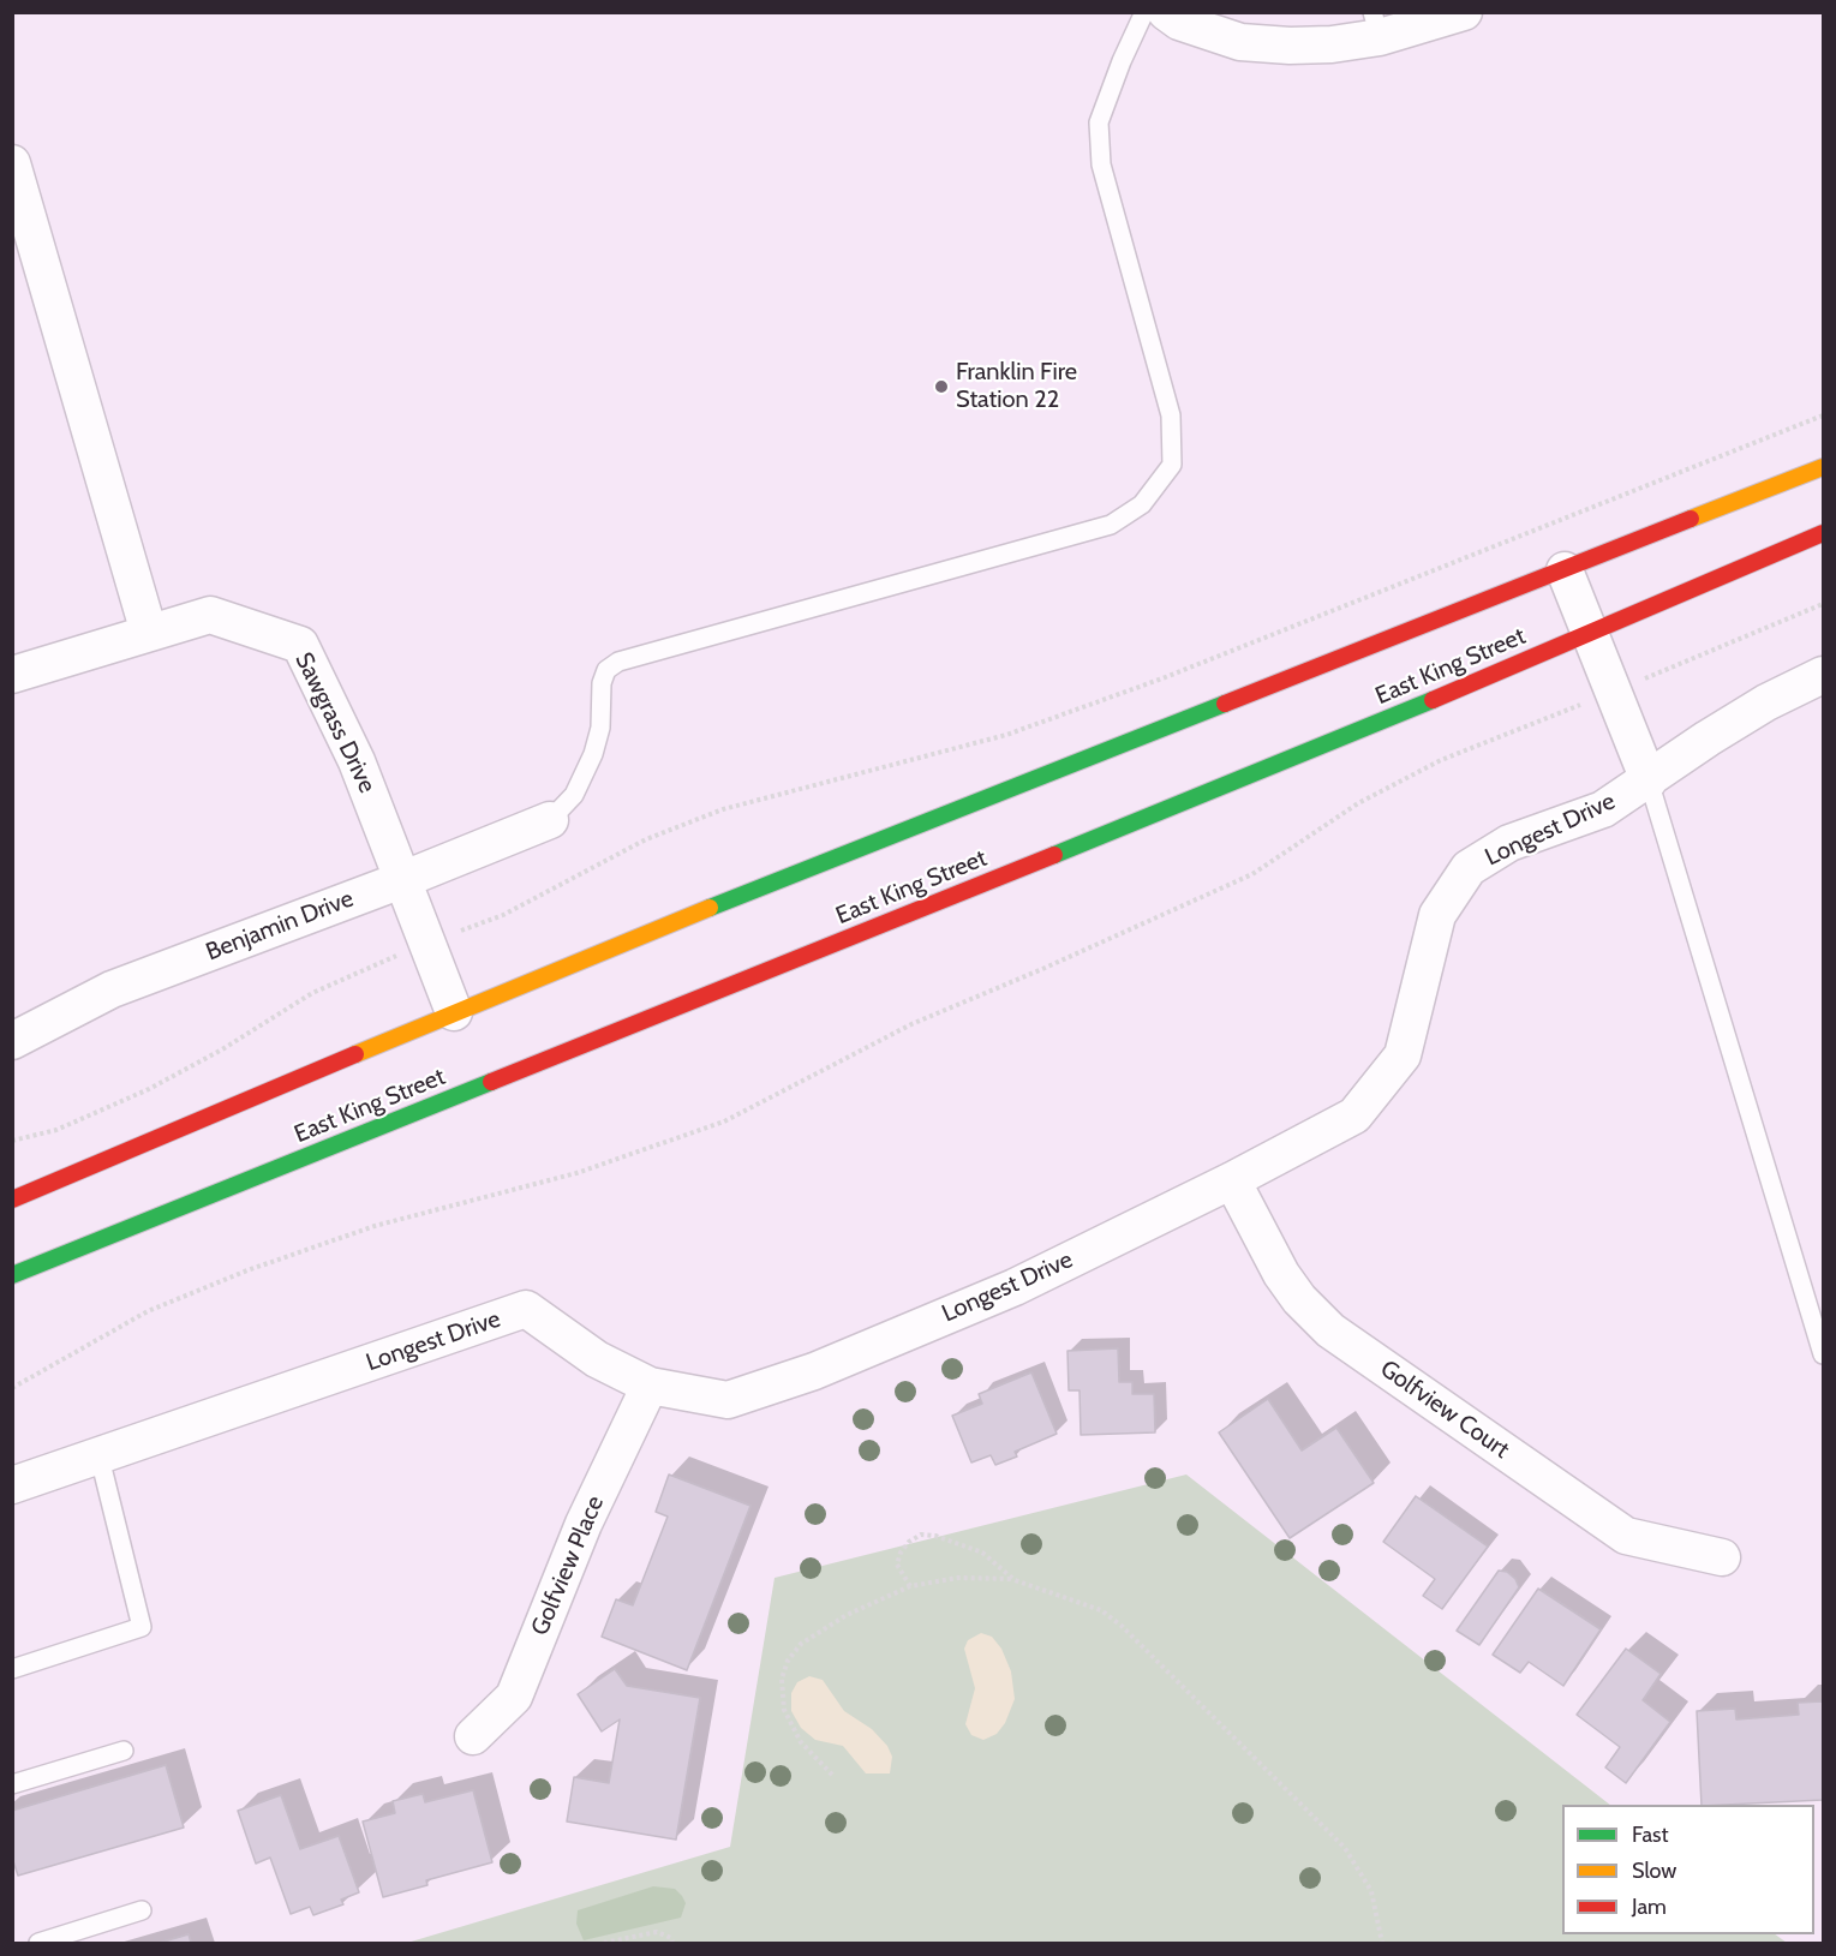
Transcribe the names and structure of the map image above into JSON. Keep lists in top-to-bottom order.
{
  "streets": {
    "main road": ["East King Street"],
    "street": [
      "Sawgrass Drive",
      "Longest Drive",
      "Benjamin Drive",
      "Golfview Court",
      "Golfview Place"
    ]
  },
  "crossings": [
    ["Sawgrass Drive", "Benjamin Drive"],
    ["Longest Drive", "Golfview Court"],
    ["Longest Drive", "Golfview Place"]
  ],
  "places": ["Franklin Fire Station 22"],
  "legend": ["Fast", "Slow", "Jam"]
}
